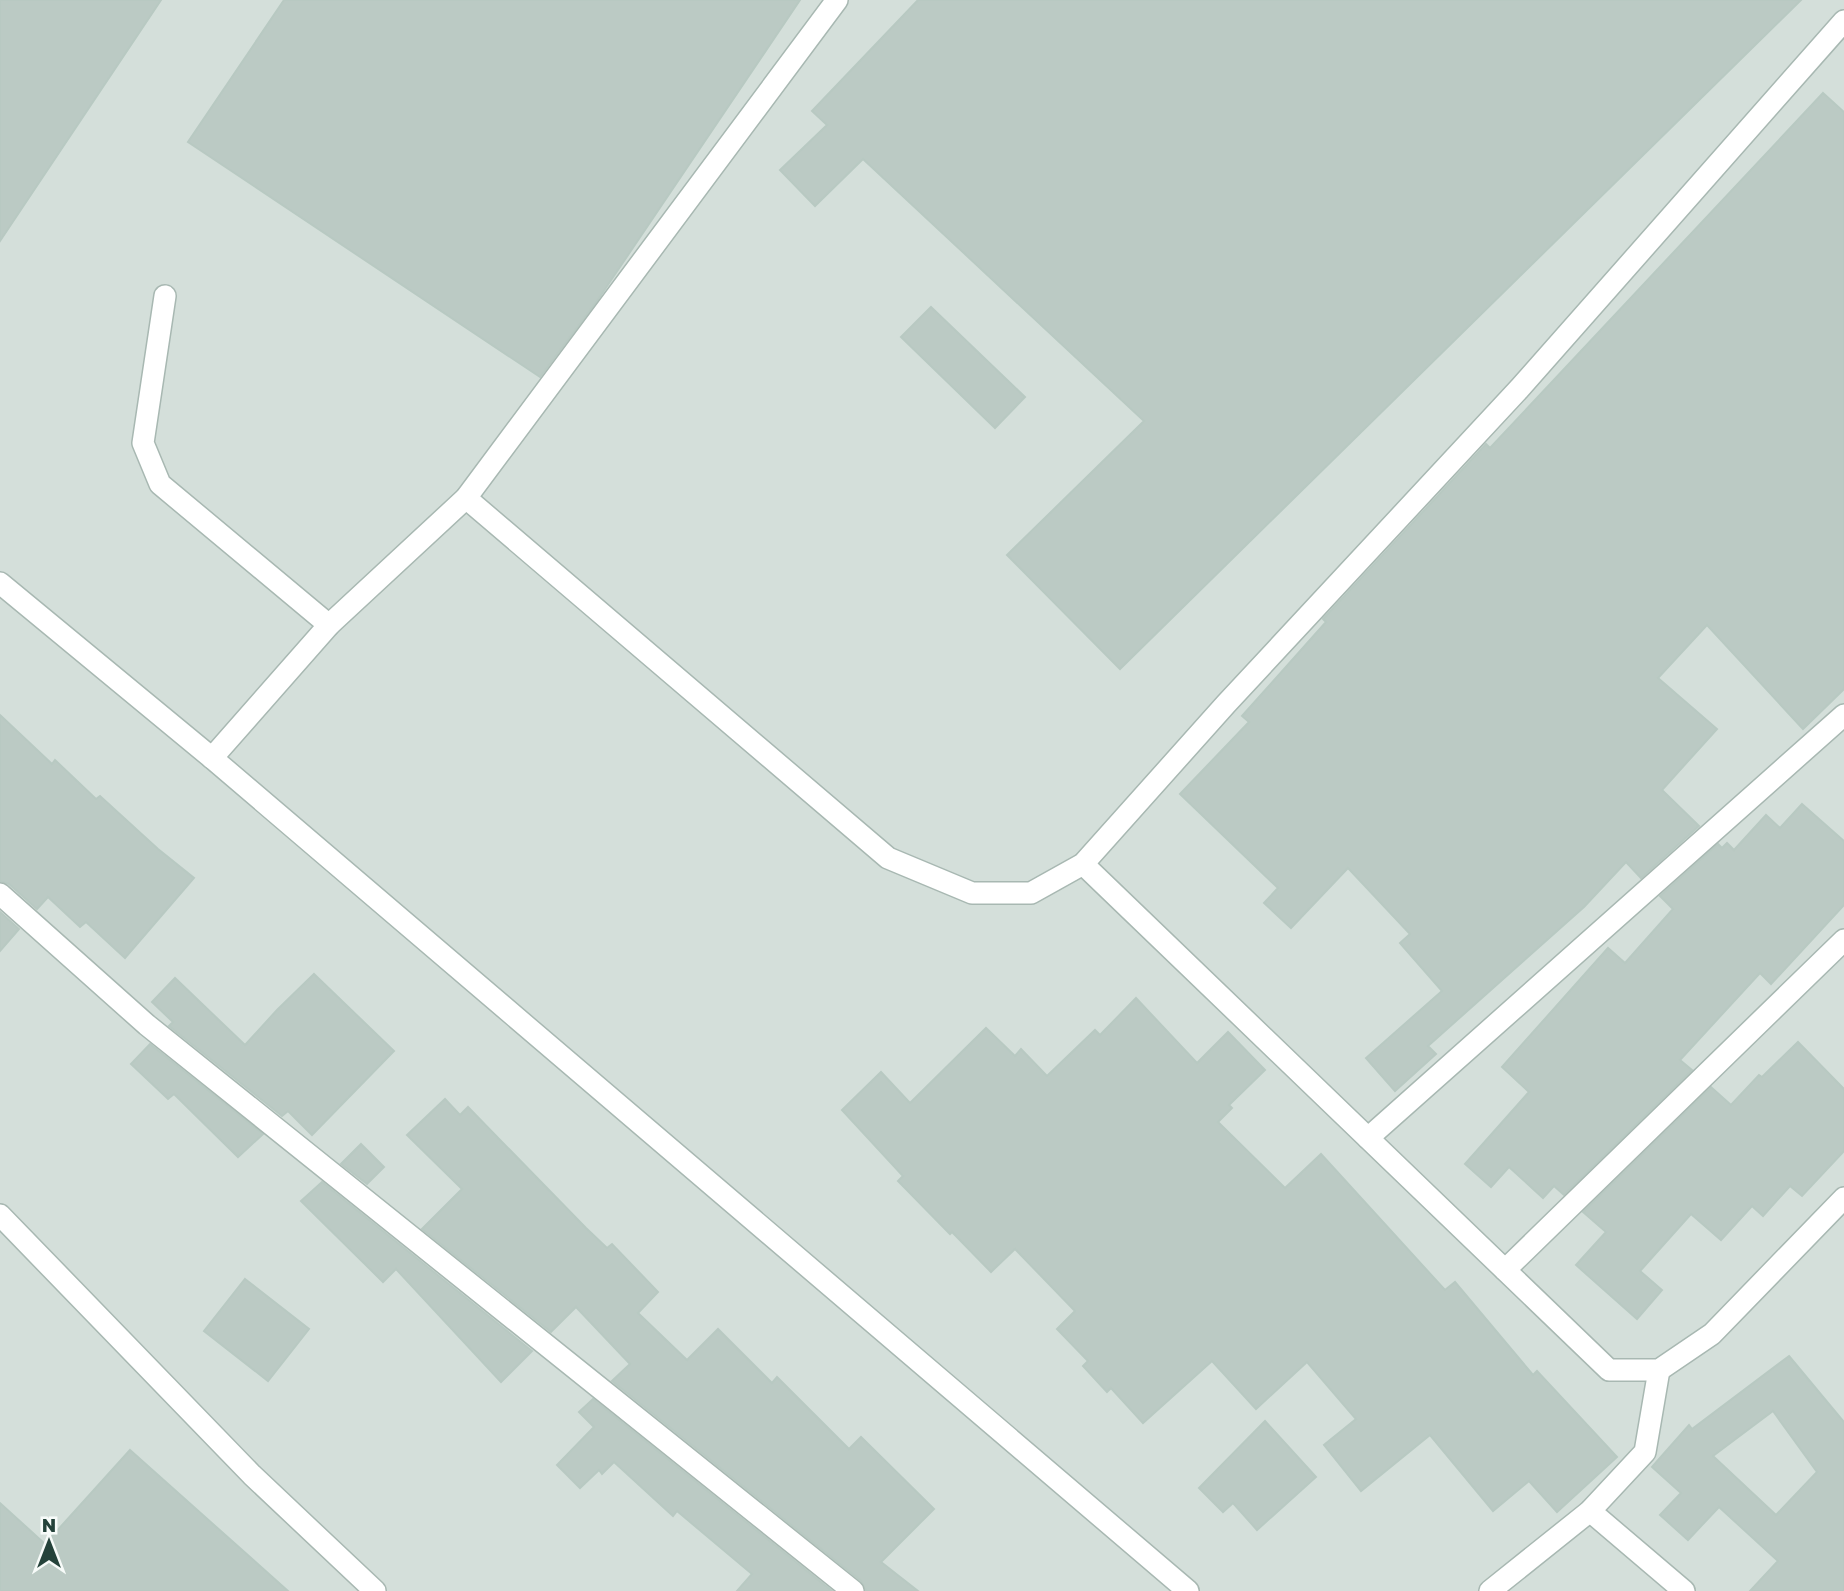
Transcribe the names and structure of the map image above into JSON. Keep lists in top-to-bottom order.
{
  "north": "top"
}
